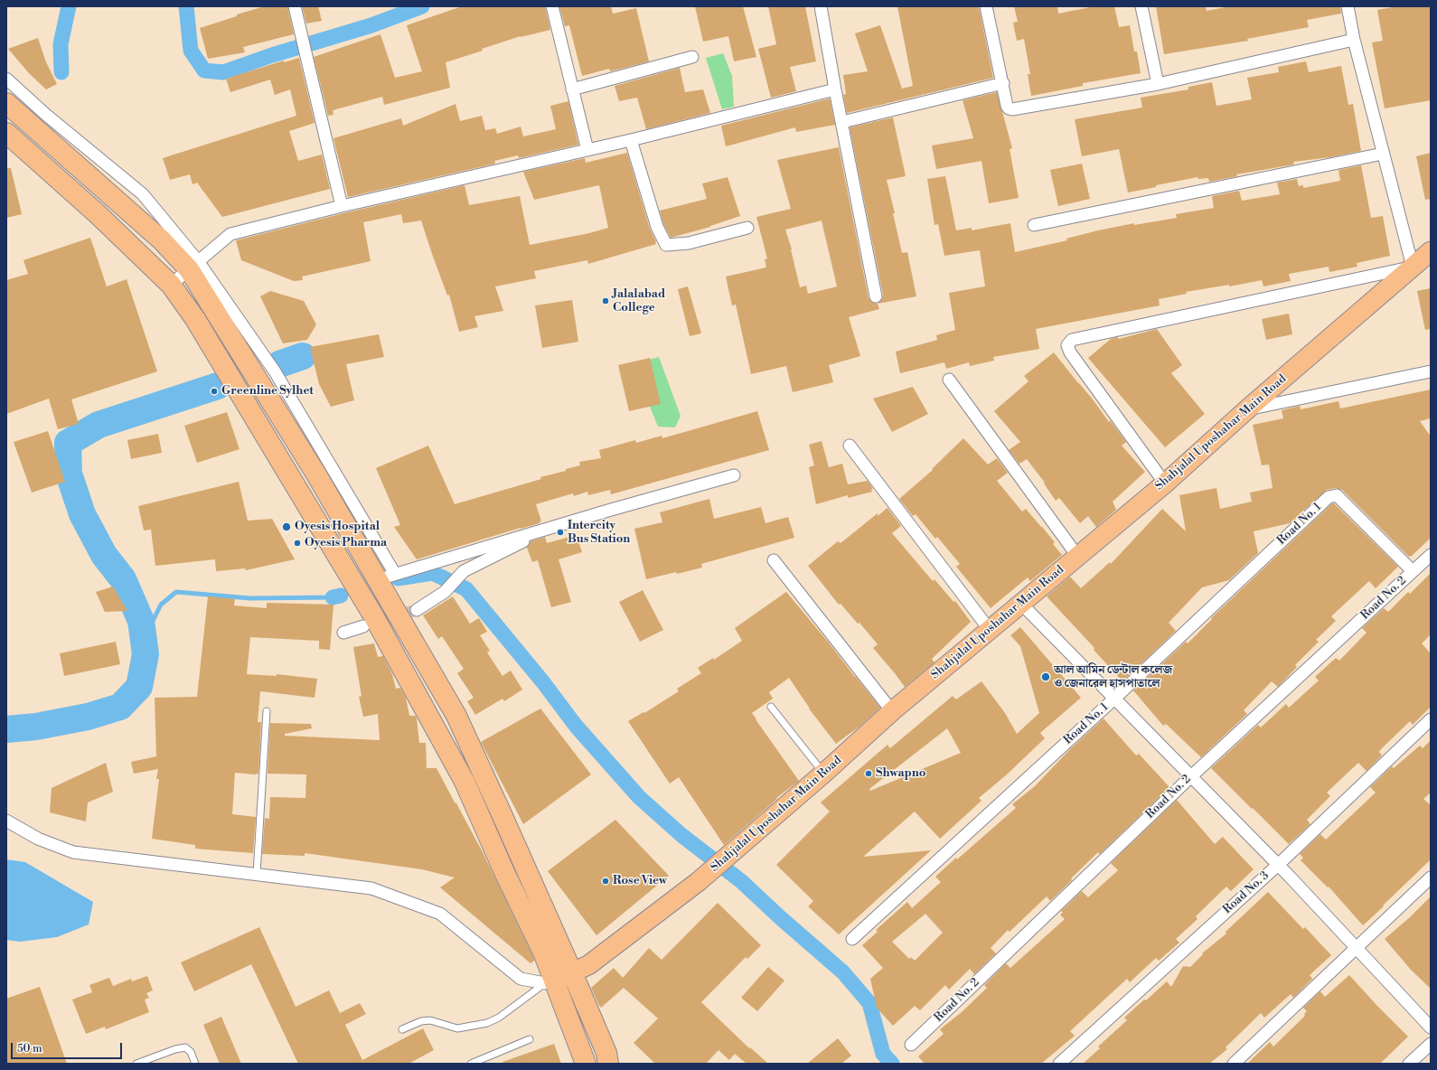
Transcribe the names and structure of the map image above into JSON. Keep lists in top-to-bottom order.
{
  "streets": {
    "main road": ["Shahjalal Uposhahar Main Road"],
    "street": ["Road No. 1", "Road No. 2", "Road No. 3"]
  },
  "crossings": [
    ["Road No. 1", "Road No. 2"]
  ],
  "places": [
    "Jalalabad College",
    "Greenline Sylhet",
    "Oyesis Hospital",
    "Intercity Bus Station",
    "Oyesis Pharma",
    "আল আমিন ডেন্টাল কলেজ ও জেনারেল হাসপাতালে",
    "Shwapno",
    "Rose View"
  ],
  "scale_bar": "50 m"
}
